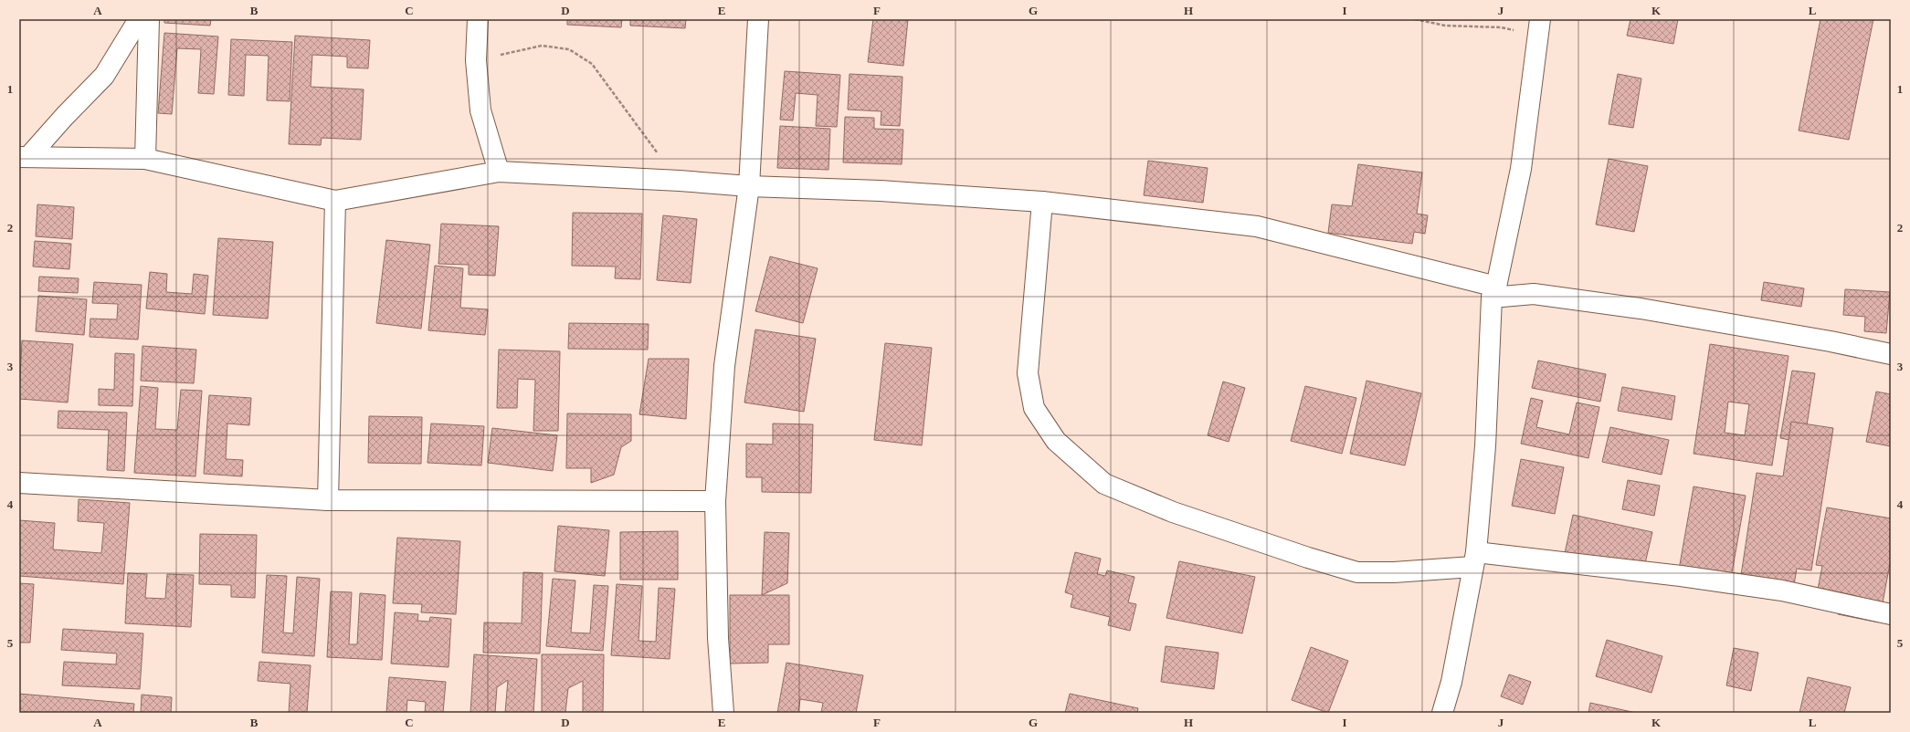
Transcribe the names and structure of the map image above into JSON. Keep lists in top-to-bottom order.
{
  "grid": {
    "columns": [
      "A",
      "B",
      "C",
      "D",
      "E",
      "F",
      "G",
      "H",
      "I",
      "J",
      "K",
      "L"
    ],
    "rows": [
      "1",
      "2",
      "3",
      "4",
      "5"
    ]
  }
}
